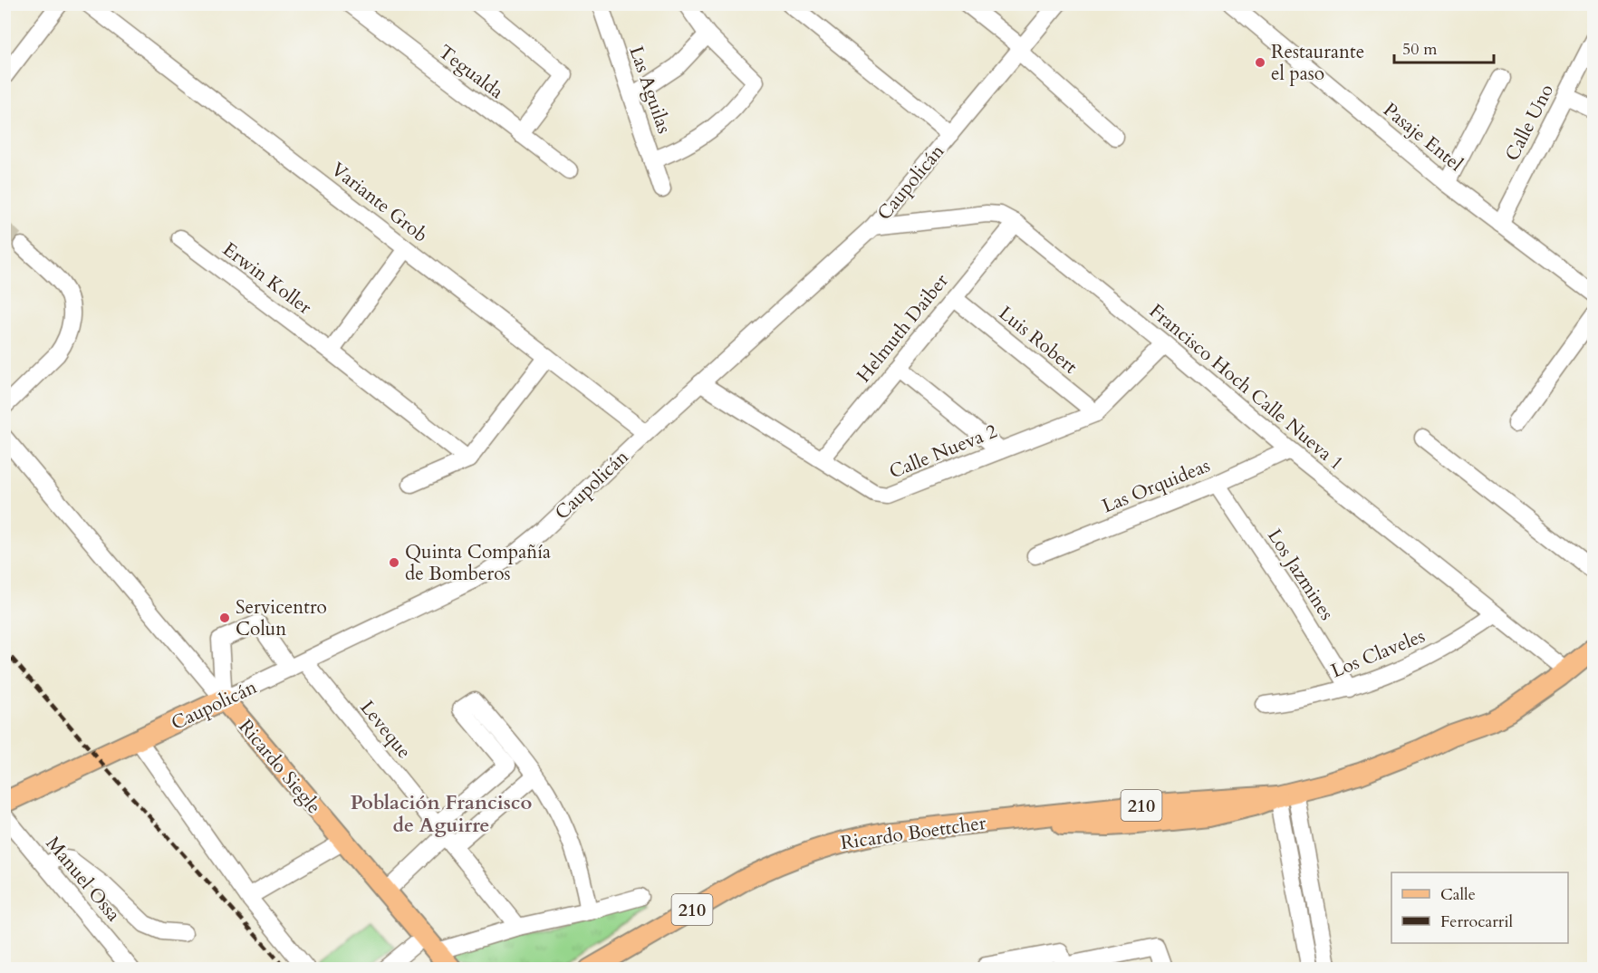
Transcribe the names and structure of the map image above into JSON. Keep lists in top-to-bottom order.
{
  "streets": {
    "main road": [
      "Caupolicán",
      "Ricardo Siegle",
      "210",
      "Ricardo Boettcher"
    ],
    "street": [
      "Tegualda",
      "Las Aguilas",
      "Calle Uno",
      "Pasaje Entel",
      "Variante Grob",
      "Erwin Koller",
      "Helmuth Daiber",
      "Luis Robert",
      "Francisco Hoch Calle Nueva 1",
      "Calle Nueva 2",
      "Las Orquideas",
      "Los Jazmines",
      "Los Claveles",
      "Leveque",
      "Manuel Ossa"
    ]
  },
  "crossings": [
    ["Calle Uno", "Pasaje Entel"],
    ["Caupolicán", "Variante Grob"],
    ["Caupolicán", "Francisco Hoch Calle Nueva 1"],
    ["Caupolicán", "Calle Nueva 2"],
    ["Caupolicán", "Leveque"],
    ["Caupolicán", "Ricardo Siegle"],
    ["Helmuth Daiber", "Luis Robert"],
    ["Helmuth Daiber", "Francisco Hoch Calle Nueva 1"],
    ["Helmuth Daiber", "Calle Nueva 2"],
    ["Luis Robert", "Calle Nueva 2"],
    ["Francisco Hoch Calle Nueva 1", "Calle Nueva 2"],
    ["Francisco Hoch Calle Nueva 1", "Las Orquideas"],
    ["Francisco Hoch Calle Nueva 1", "Los Claveles"],
    ["Francisco Hoch Calle Nueva 1", "Ricardo Boettcher"],
    ["Las Orquideas", "Los Jazmines"],
    ["Los Jazmines", "Los Claveles"],
    ["Leveque", "Ricardo Siegle"]
  ],
  "districts": ["Población Francisco de Aguirre"],
  "places": ["Restaurante el paso", "Quinta Compañía de Bomberos", "Servicentro Colun"],
  "legend": ["Calle", "Ferrocarril"],
  "scale_bar": "50 m"
}
